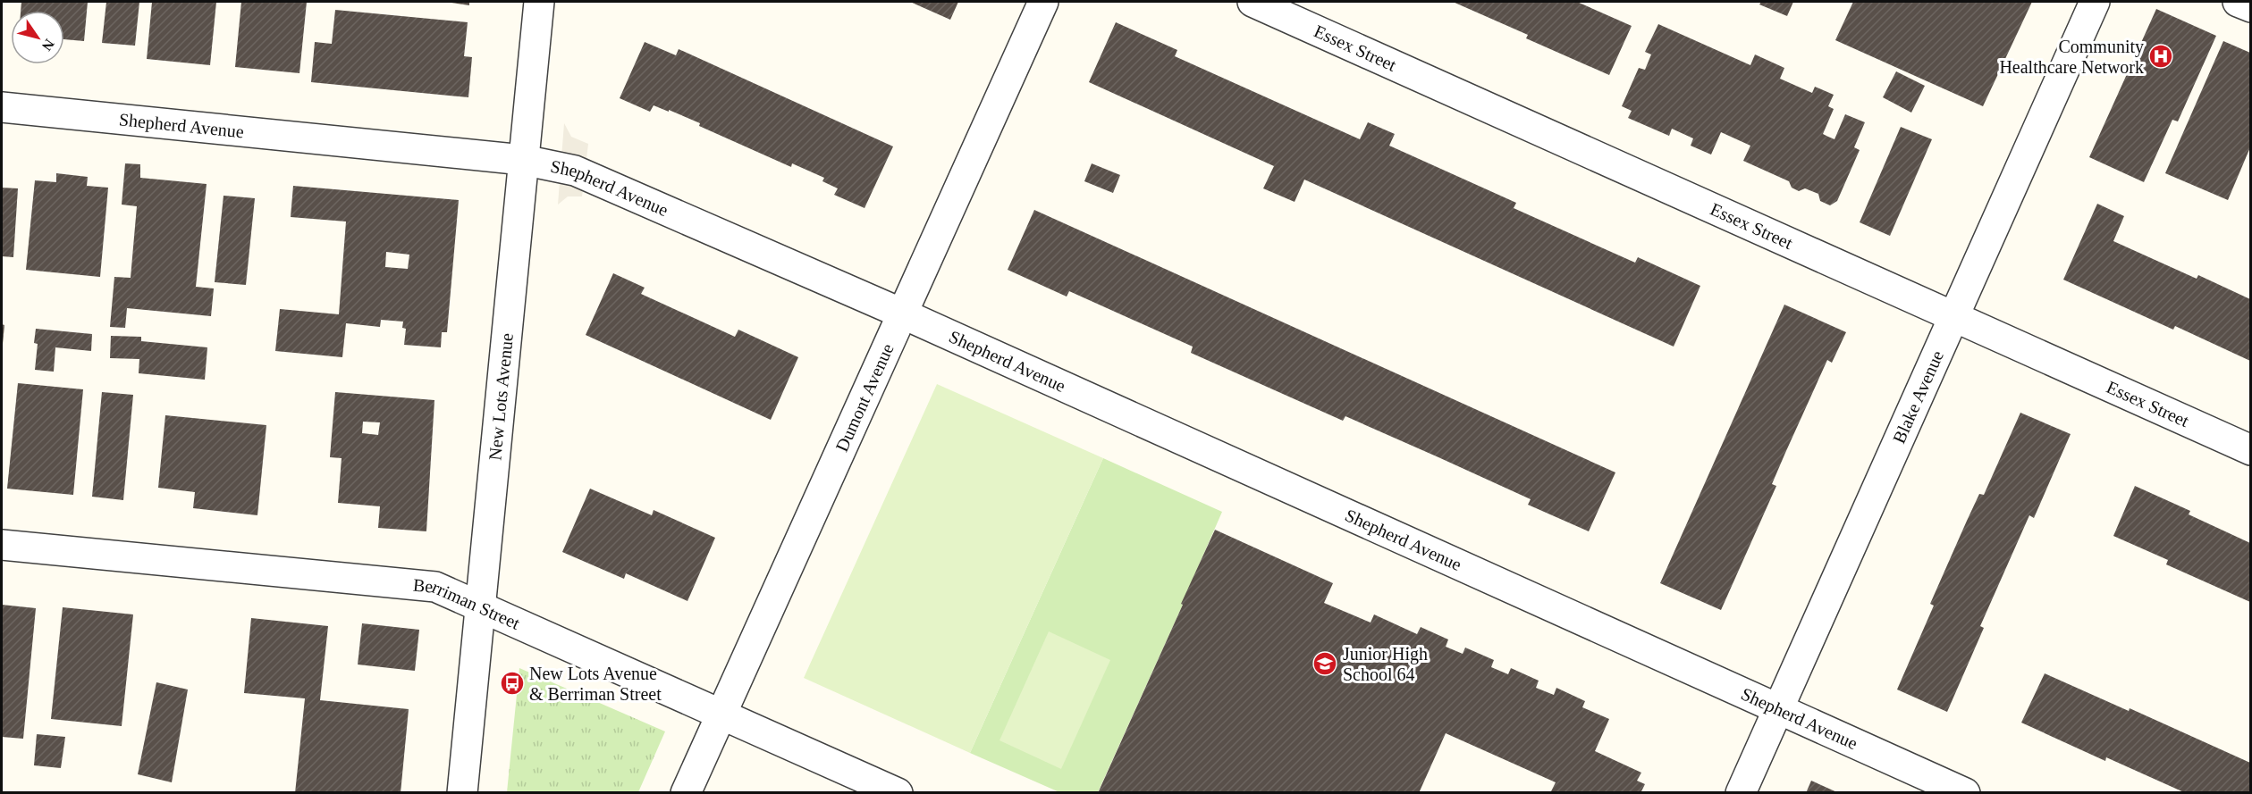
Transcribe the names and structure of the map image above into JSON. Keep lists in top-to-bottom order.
{
  "streets": {
    "street": [
      "Essex Street",
      "Shepherd Avenue",
      "New Lots Avenue",
      "Dumont Avenue",
      "Blake Avenue",
      "Berriman Street"
    ]
  },
  "crossings": [
    ["Essex Street", "Blake Avenue"],
    ["Shepherd Avenue", "New Lots Avenue"],
    ["Shepherd Avenue", "Dumont Avenue"],
    ["Shepherd Avenue", "Blake Avenue"],
    ["New Lots Avenue", "Berriman Street"],
    ["Dumont Avenue", "Berriman Street"]
  ],
  "places": {
    "hospital": ["Community Healthcare Network"],
    "school or university": ["Junior High School 64"],
    "bus stop": ["New Lots Avenue & Berriman Street"]
  },
  "north": "bottom right"
}
